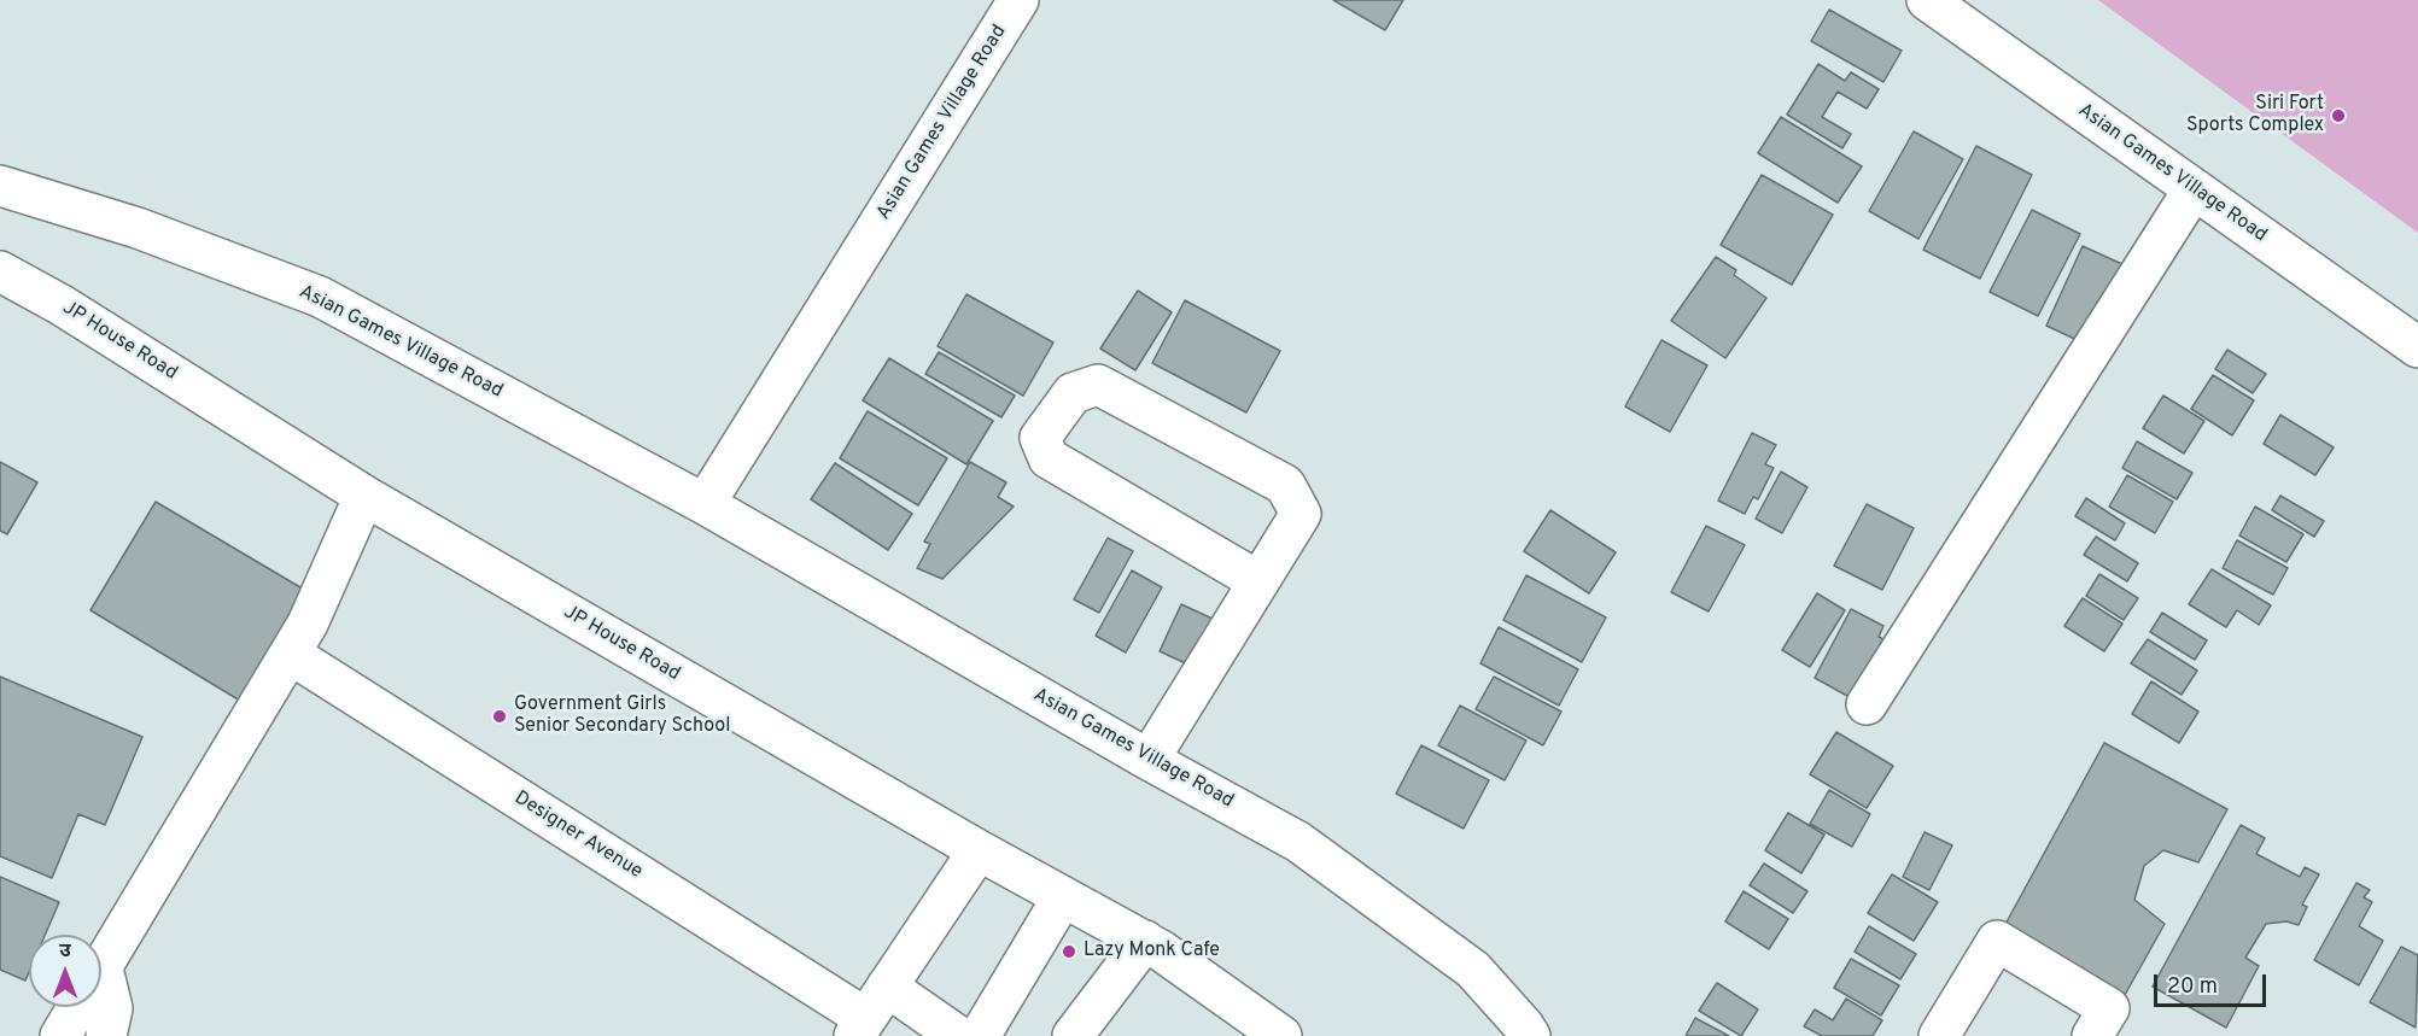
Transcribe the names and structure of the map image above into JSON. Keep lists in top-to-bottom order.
{
  "streets": {
    "street": ["Asian Games Village Road", "JP House Road", "Designer Avenue"]
  },
  "places": ["Siri Fort Sports Complex", "Government Girls Senior Secondary School", "Lazy Monk Cafe"],
  "scale_bar": "20 m",
  "north": "top"
}
